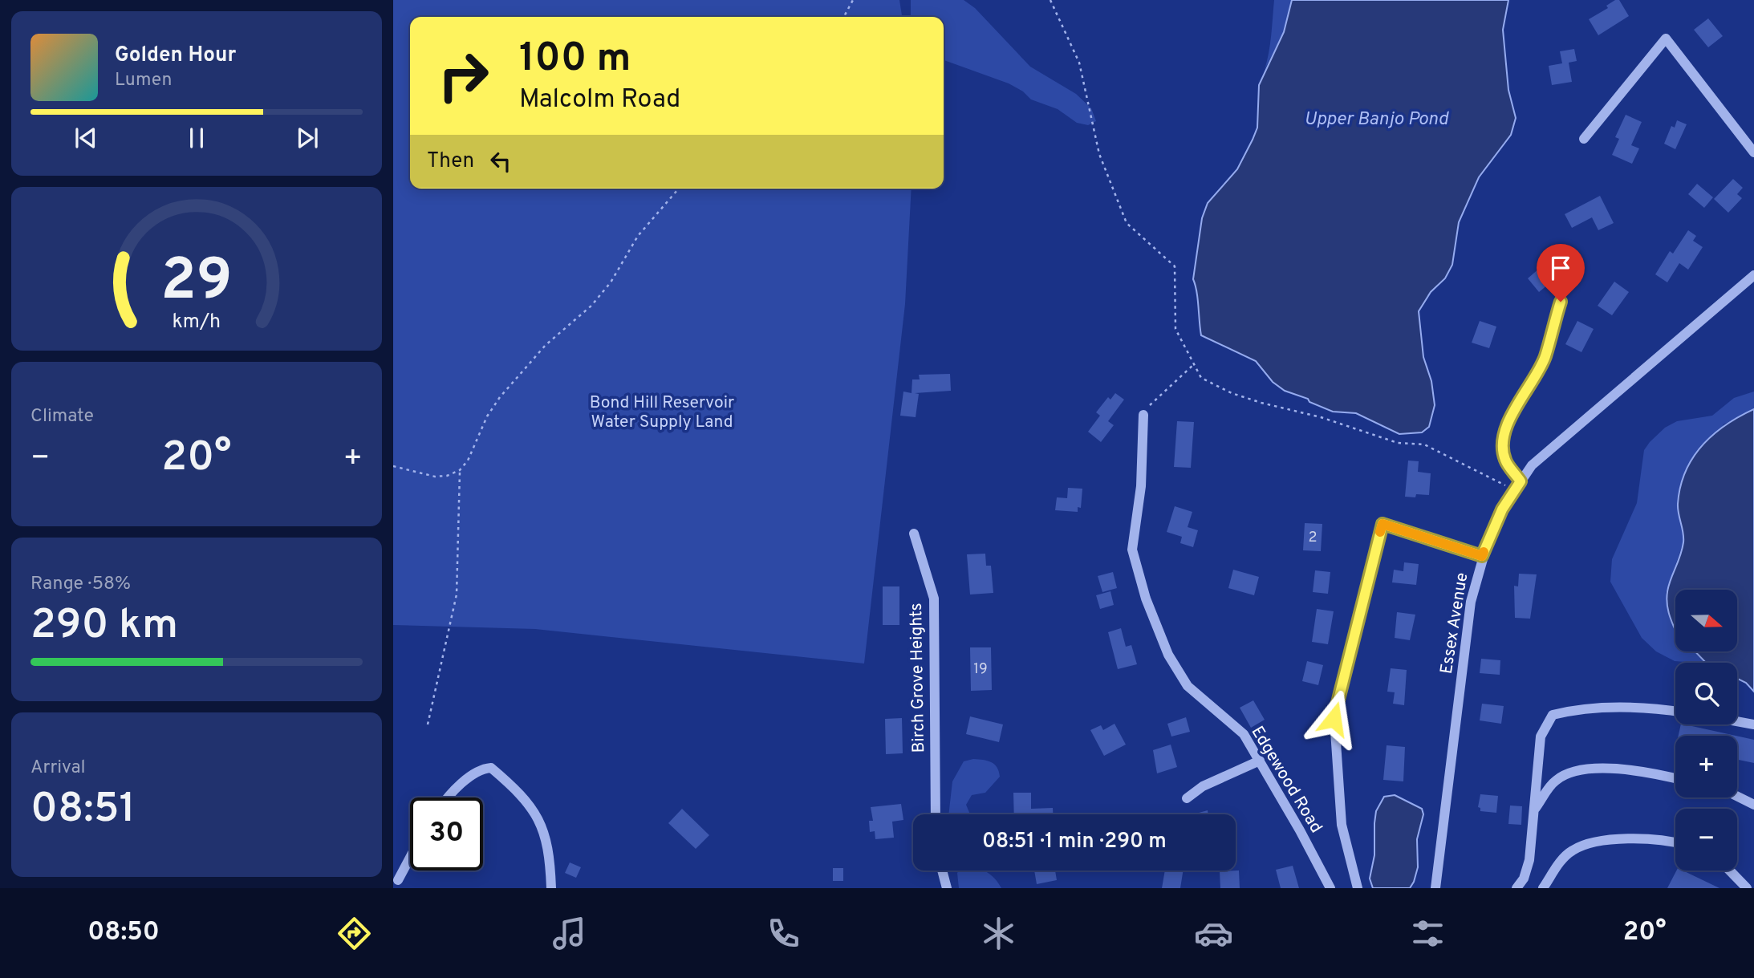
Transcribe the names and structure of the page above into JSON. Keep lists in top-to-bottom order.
{
  "streets": {
    "street": ["Essex Avenue", "Birch Grove Heights", "Edgewood Road"]
  },
  "water": ["Upper Banjo Pond"],
  "parks": ["Bond Hill Reservoir Water Supply Land"],
  "house_numbers": ["2", "19"],
  "north": "right",
  "page": {
    "turn": ["100 m", "Malcolm Road"],
    "song": ["Golden Hour", "Lumen"],
    "then": "Then",
    "tile": [
      "Climate",
      ["Range · 58%", "290 km"],
      ["Arrival", "08:51"]
    ],
    "heat": ["−", "20°", "+"],
    "map_buttons": ["+", "−"],
    "limit": "30",
    "trip": "08:51 · 1 min · 290 m",
    "tabs": ["08:50", "20°"],
    "gauge": ["29", "km/h"]
  }
}
